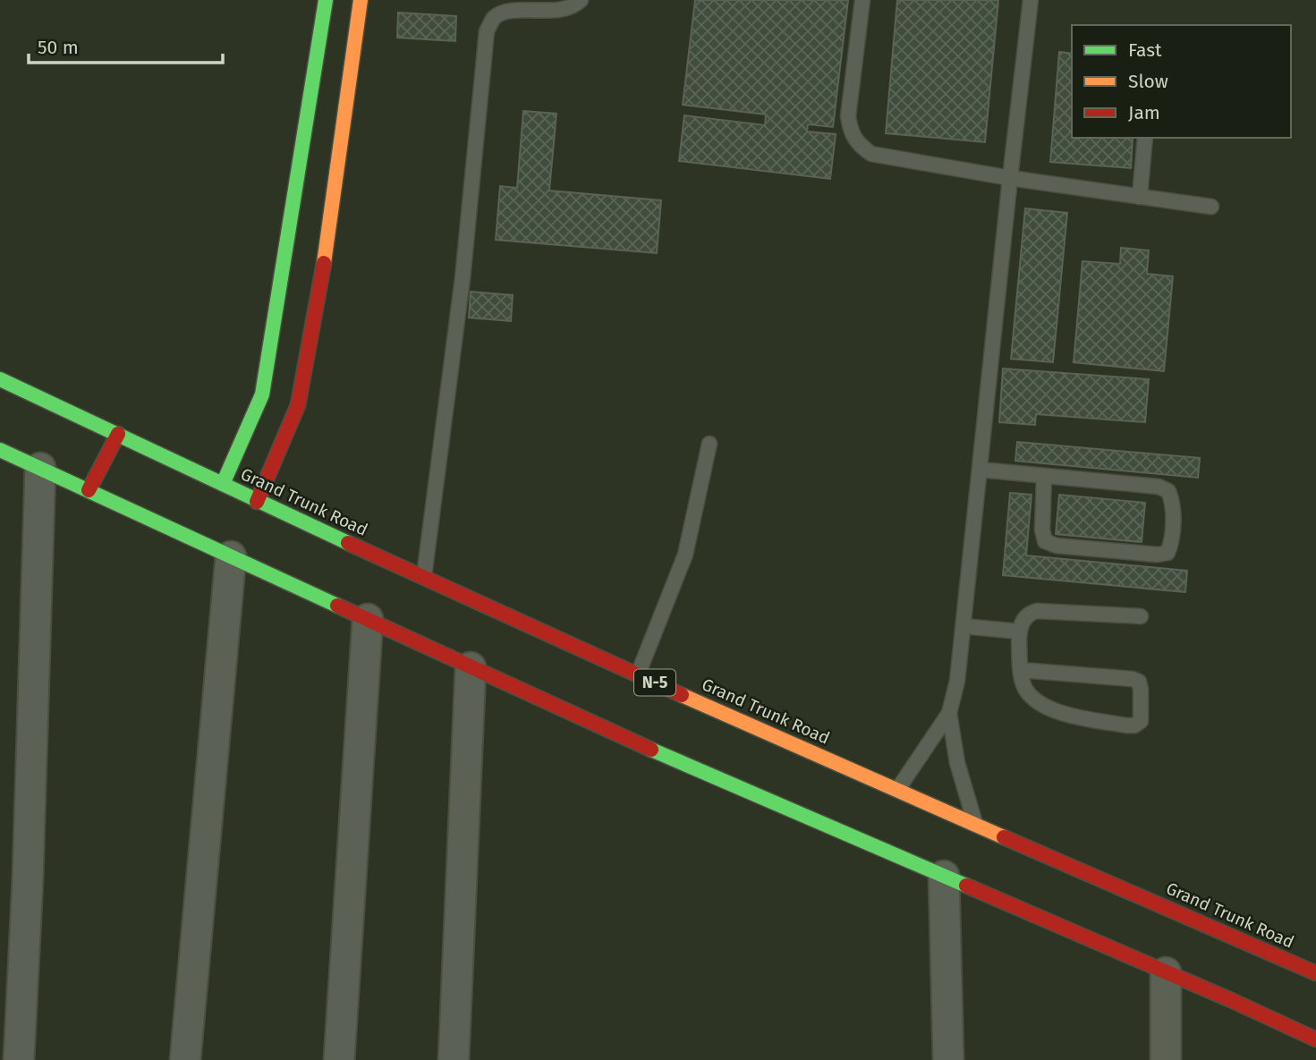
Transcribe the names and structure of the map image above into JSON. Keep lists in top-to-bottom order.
{
  "streets": {
    "main road": ["Grand Trunk Road", "N-5"]
  },
  "legend": ["Fast", "Slow", "Jam"],
  "scale_bar": "50 m"
}
